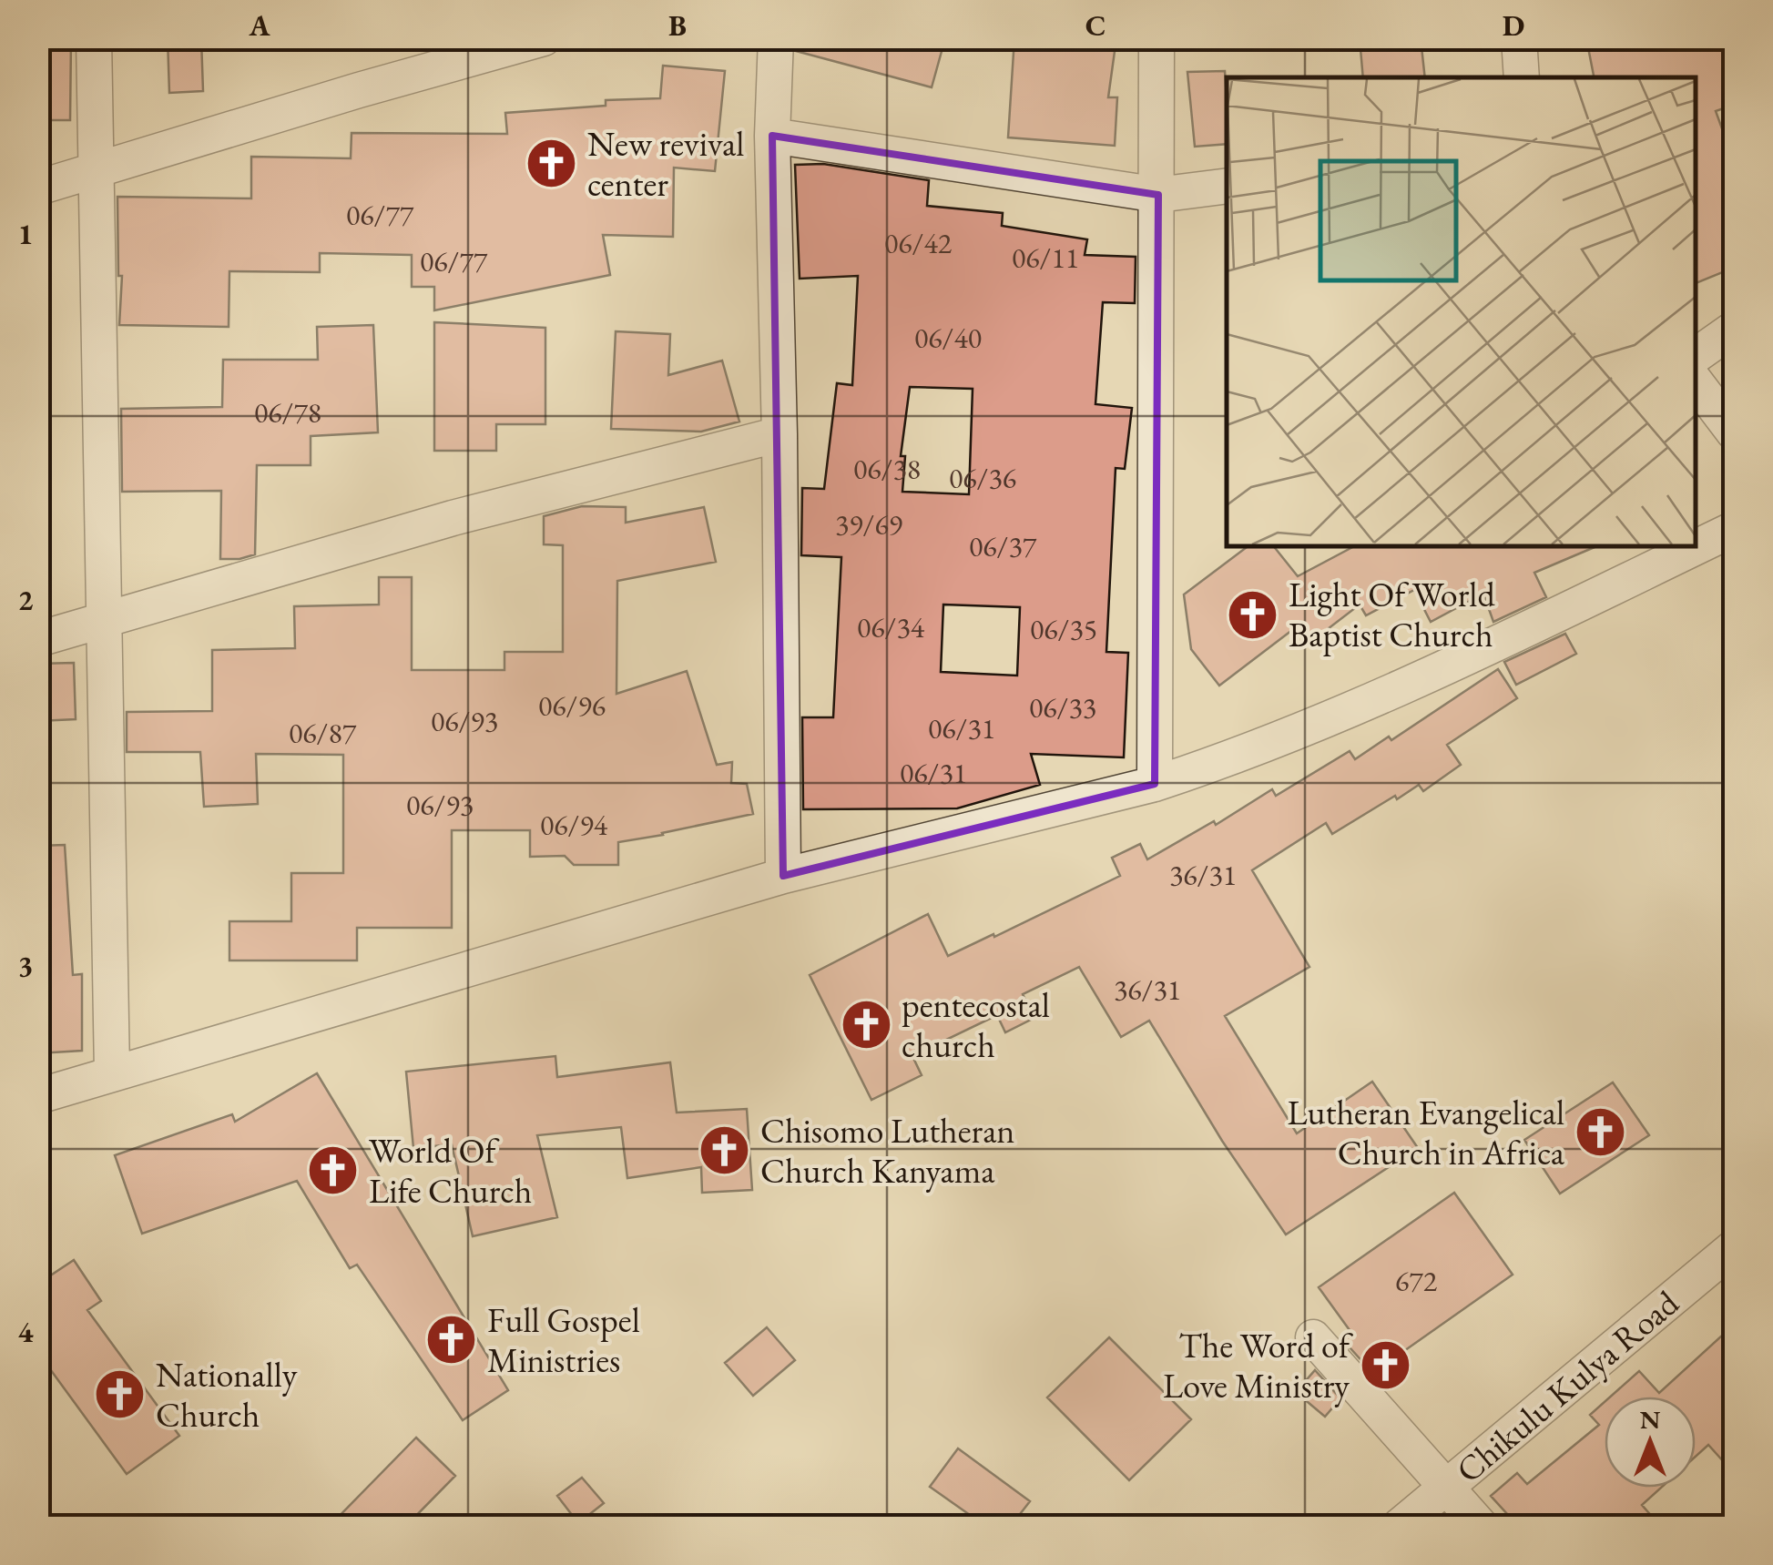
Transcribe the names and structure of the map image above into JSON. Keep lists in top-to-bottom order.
{
  "streets": {
    "street": ["Chikulu Kulya Road"]
  },
  "places": {
    "church": [
      "New revival center",
      "Light Of World Baptist Church",
      "pentecostal church",
      "Lutheran Evangelical Church in Africa",
      "Chisomo Lutheran Church Kanyama",
      "World Of Life Church",
      "Full Gospel Ministries",
      "The Word of Love Ministry",
      "Nationally Church"
    ]
  },
  "house_numbers": [
    "06/77",
    "06/42",
    "06/11",
    "06/77",
    "06/40",
    "06/78",
    "06/38",
    "06/36",
    "39/69",
    "06/37",
    "06/34",
    "06/35",
    "06/96",
    "06/33",
    "06/93",
    "06/31",
    "06/87",
    "06/31",
    "06/93",
    "06/94",
    "36/31",
    "36/31",
    "672"
  ],
  "north": "top",
  "grid": {
    "columns": [
      "A",
      "B",
      "C",
      "D"
    ],
    "rows": [
      "1",
      "2",
      "3",
      "4"
    ]
  }
}
